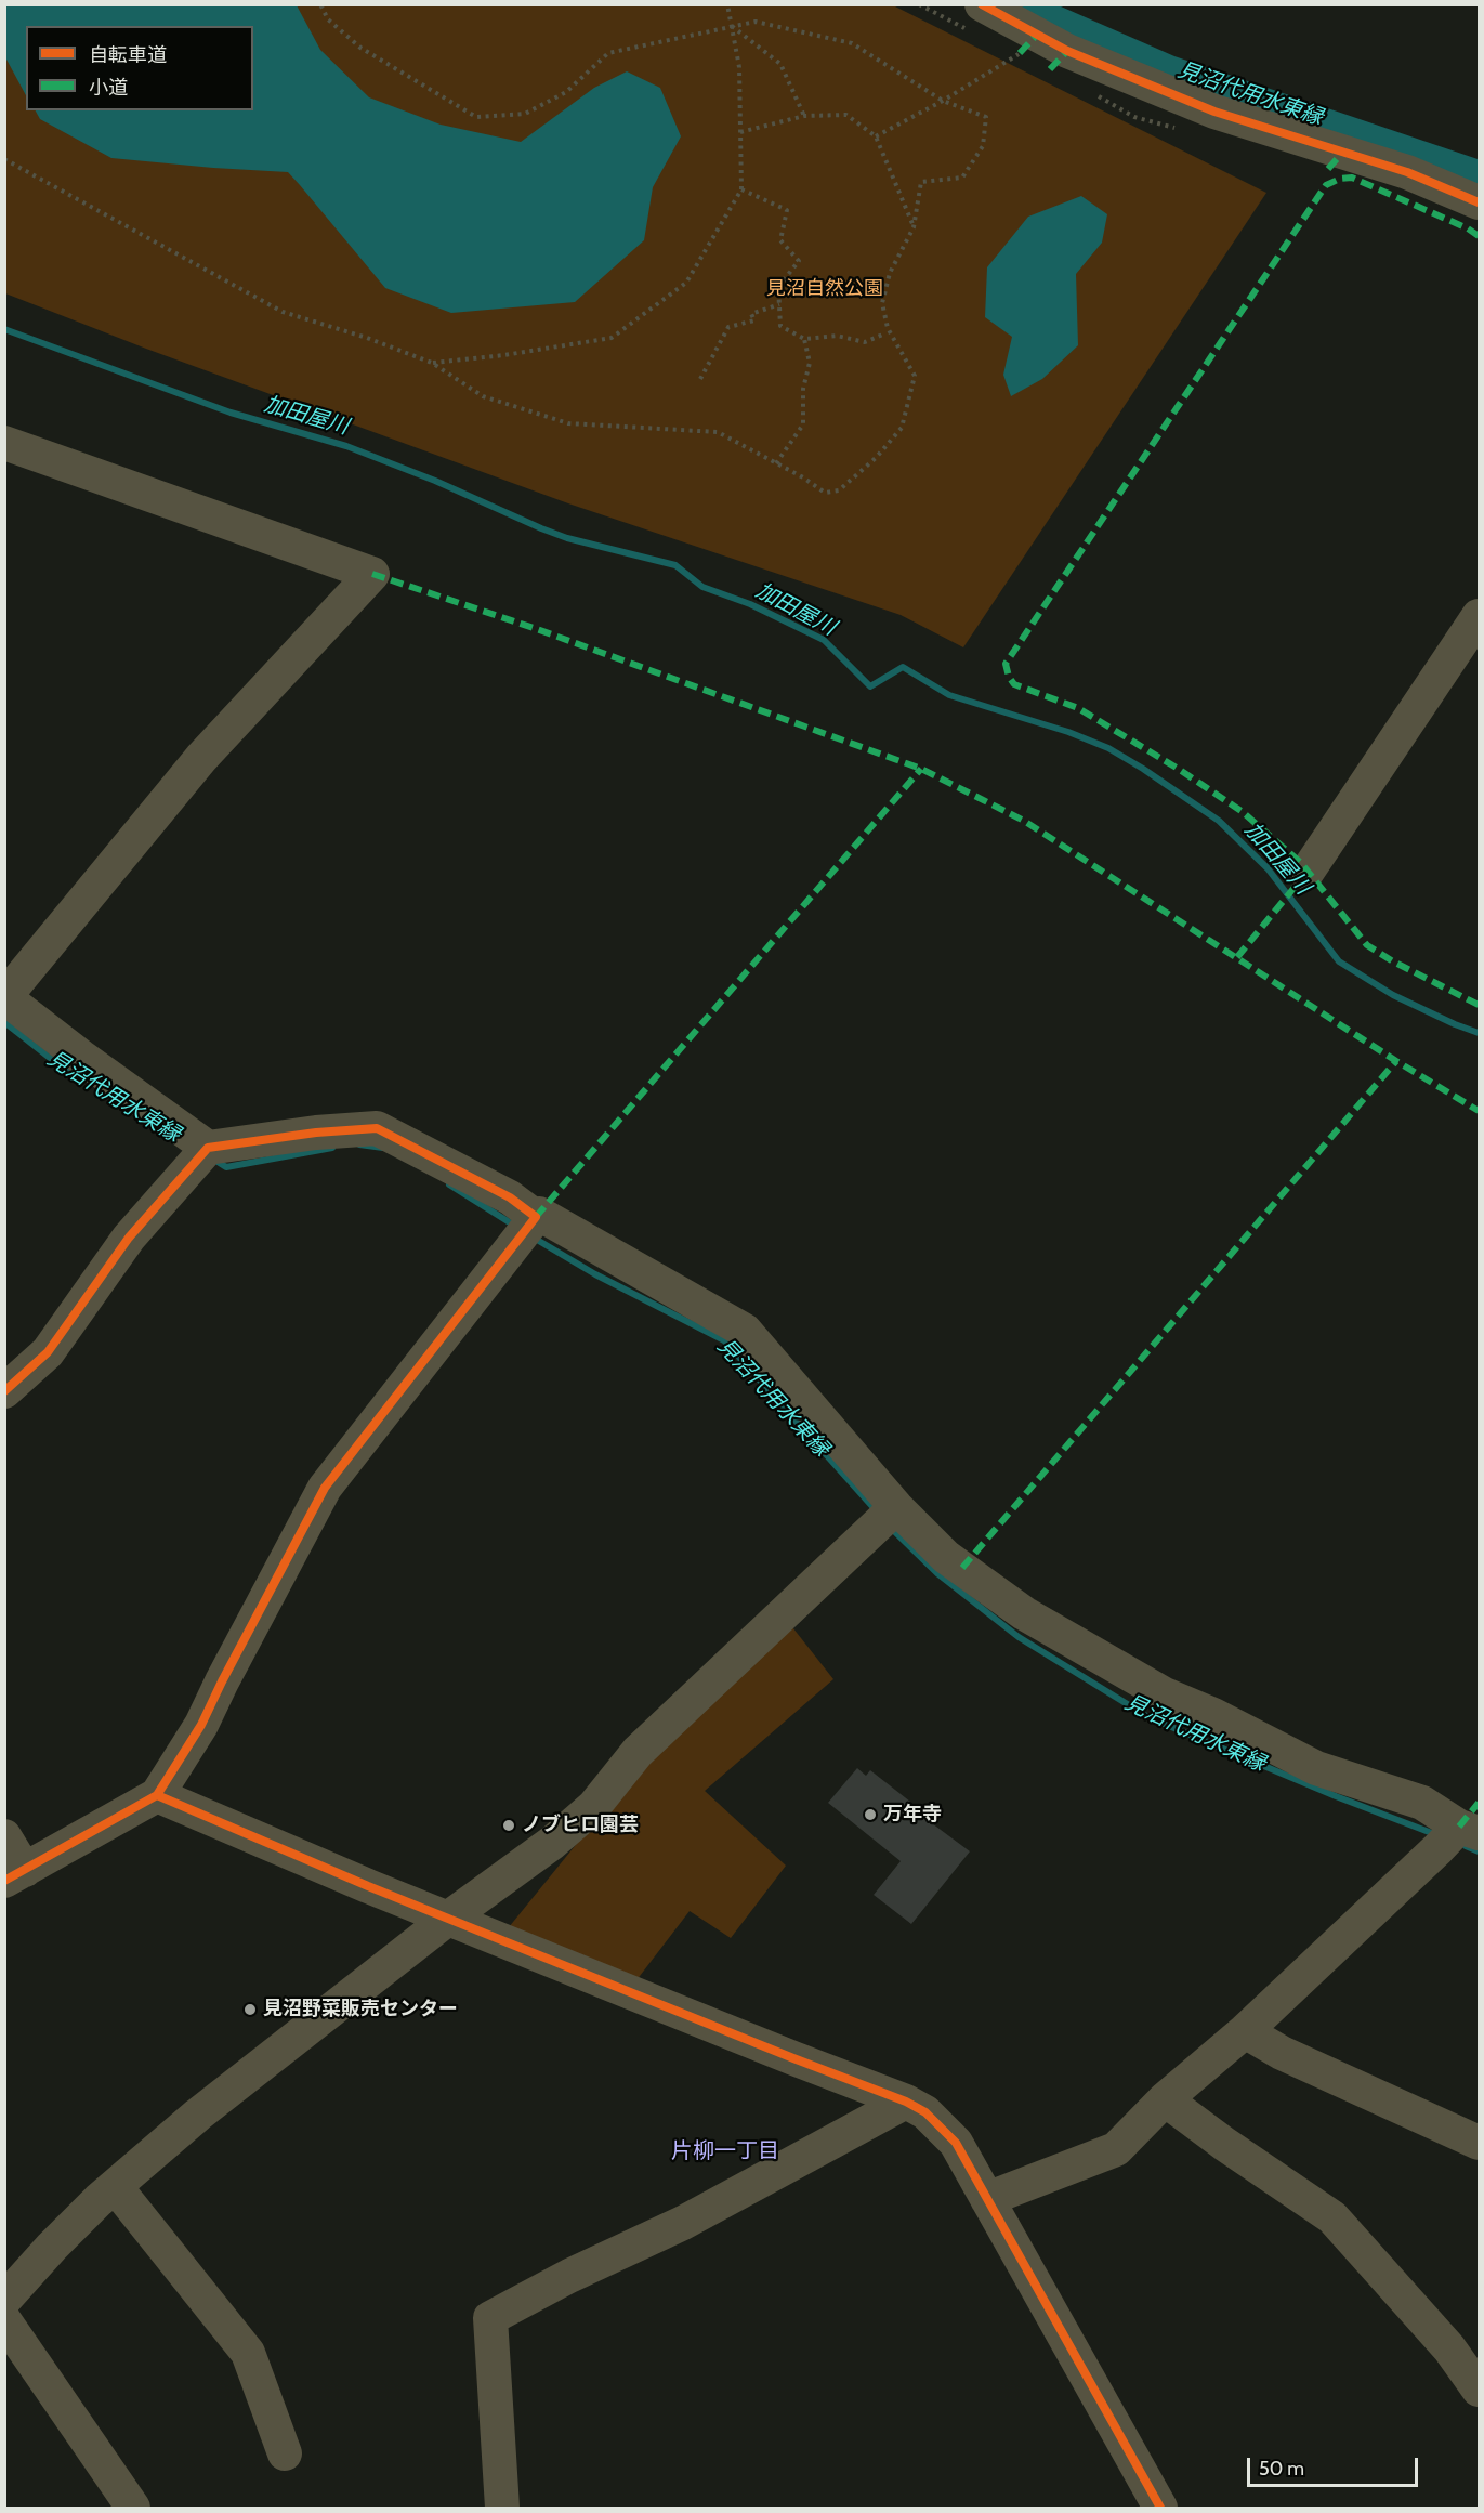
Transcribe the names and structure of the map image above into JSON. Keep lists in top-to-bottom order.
{
  "districts": ["片柳一丁目"],
  "water": ["見沼代用水東縁", "加田屋川"],
  "parks": ["見沼自然公園"],
  "places": ["万年寺", "ノブヒロ園芸", "見沼野菜販売センター"],
  "legend": ["自転車道", "小道"],
  "scale_bar": "50 m"
}
